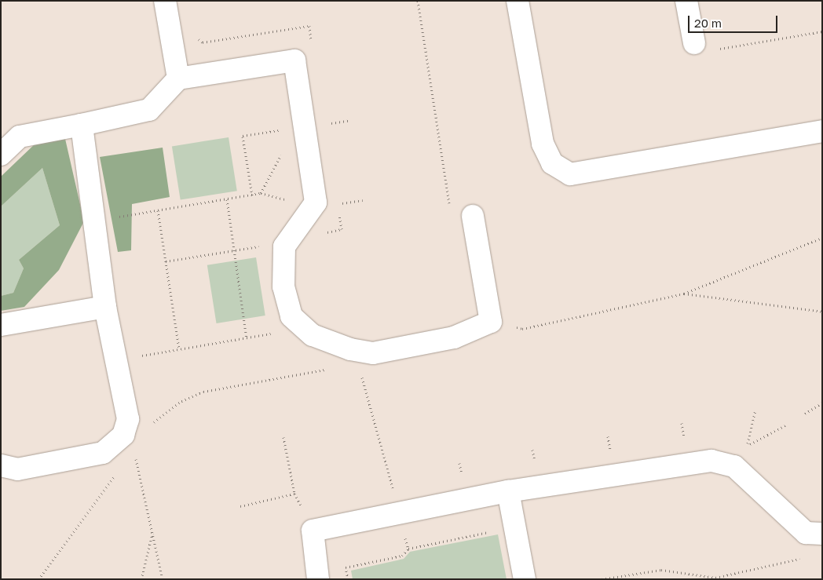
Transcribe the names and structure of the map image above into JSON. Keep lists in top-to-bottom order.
{
  "scale_bar": "20 m"
}
